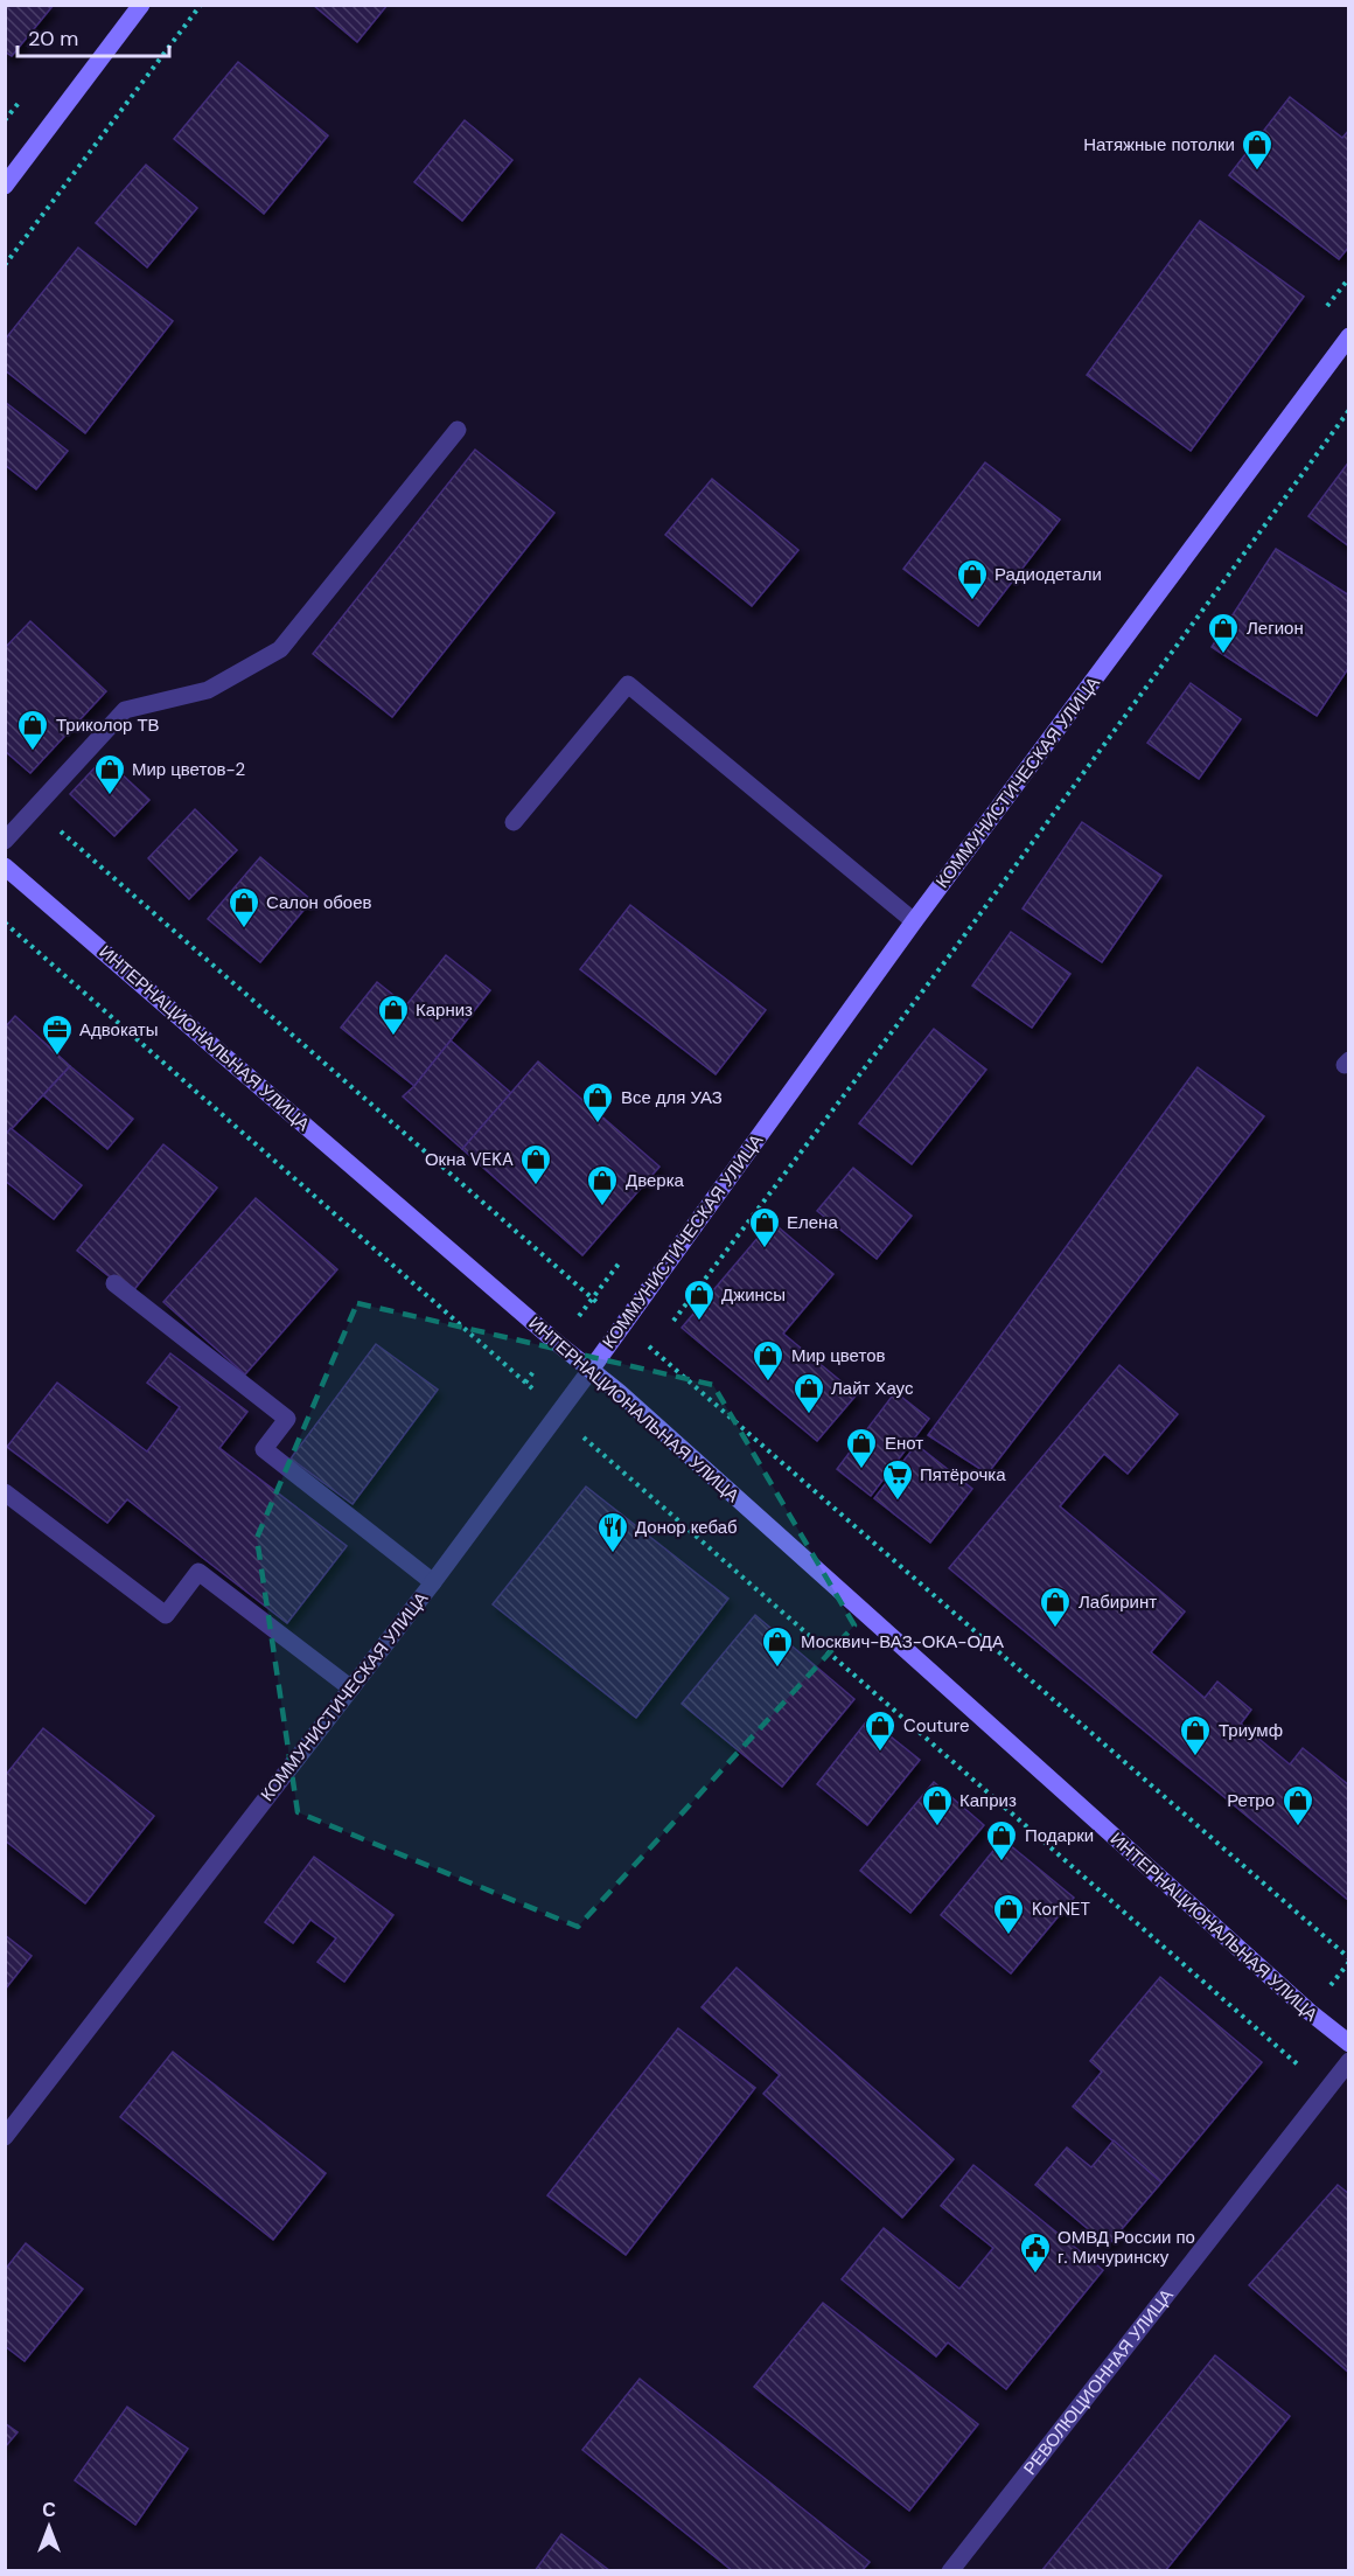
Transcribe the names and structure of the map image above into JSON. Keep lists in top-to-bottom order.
{
  "streets": {
    "main road": ["КОММУНИСТИЧЕСКАЯ УЛИЦА", "ИНТЕРНАЦИОНАЛЬНАЯ УЛИЦА"],
    "street": ["РЕВОЛЮЦИОННАЯ УЛИЦА"]
  },
  "crossings": [
    ["КОММУНИСТИЧЕСКАЯ УЛИЦА", "ИНТЕРНАЦИОНАЛЬНАЯ УЛИЦА"]
  ],
  "places": {
    "shop": [
      "Натяжные потолки",
      "Радиодетали",
      "Легион",
      "Триколор ТВ",
      "Мир цветов-2",
      "Салон обоев",
      "Карниз",
      "Все для УАЗ",
      "Окна VEKA",
      "Дверка",
      "Елена",
      "Джинсы",
      "Мир цветов",
      "Лайт Хаус",
      "Енот",
      "Лабиринт",
      "Москвич-ВАЗ-ОКА-ОДА",
      "Couture",
      "Триумф",
      "Каприз",
      "Ретро",
      "Подарки",
      "KorNET"
    ],
    "office": ["Адвокаты"],
    "supermarket": ["Пятёрочка"],
    "restaurant": ["Донор кебаб"],
    "public building": ["ОМВД России по г. Мичуринску"]
  },
  "scale_bar": "20 m",
  "north": "top"
}
